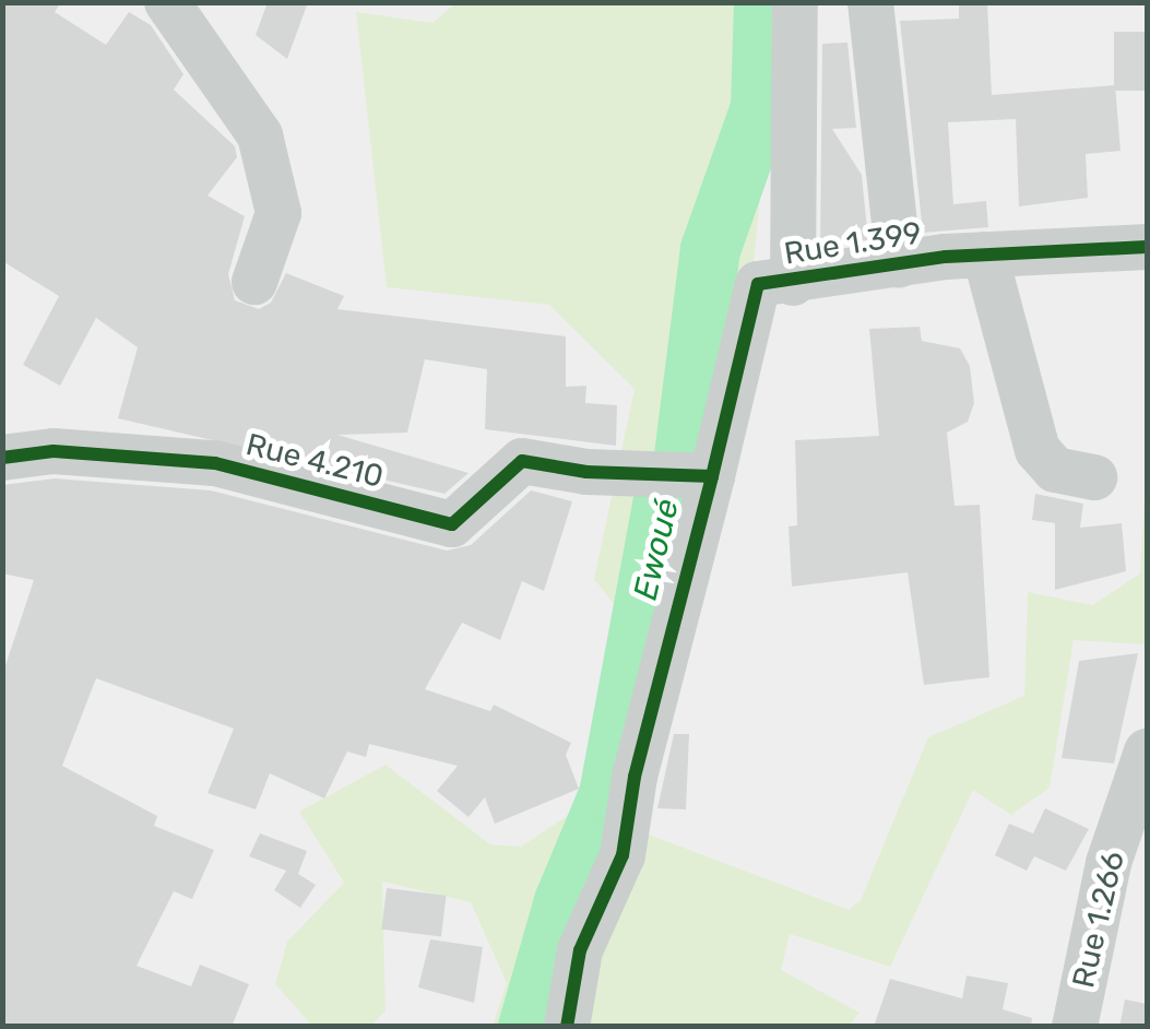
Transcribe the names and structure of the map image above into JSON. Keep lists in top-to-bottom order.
{
  "streets": {
    "street": ["Rue 1.399", "Rue 4.210", "Rue 1.266"]
  },
  "crossings": [
    ["Rue 1.399", "Rue 4.210"]
  ],
  "water": ["Ewoué"]
}
